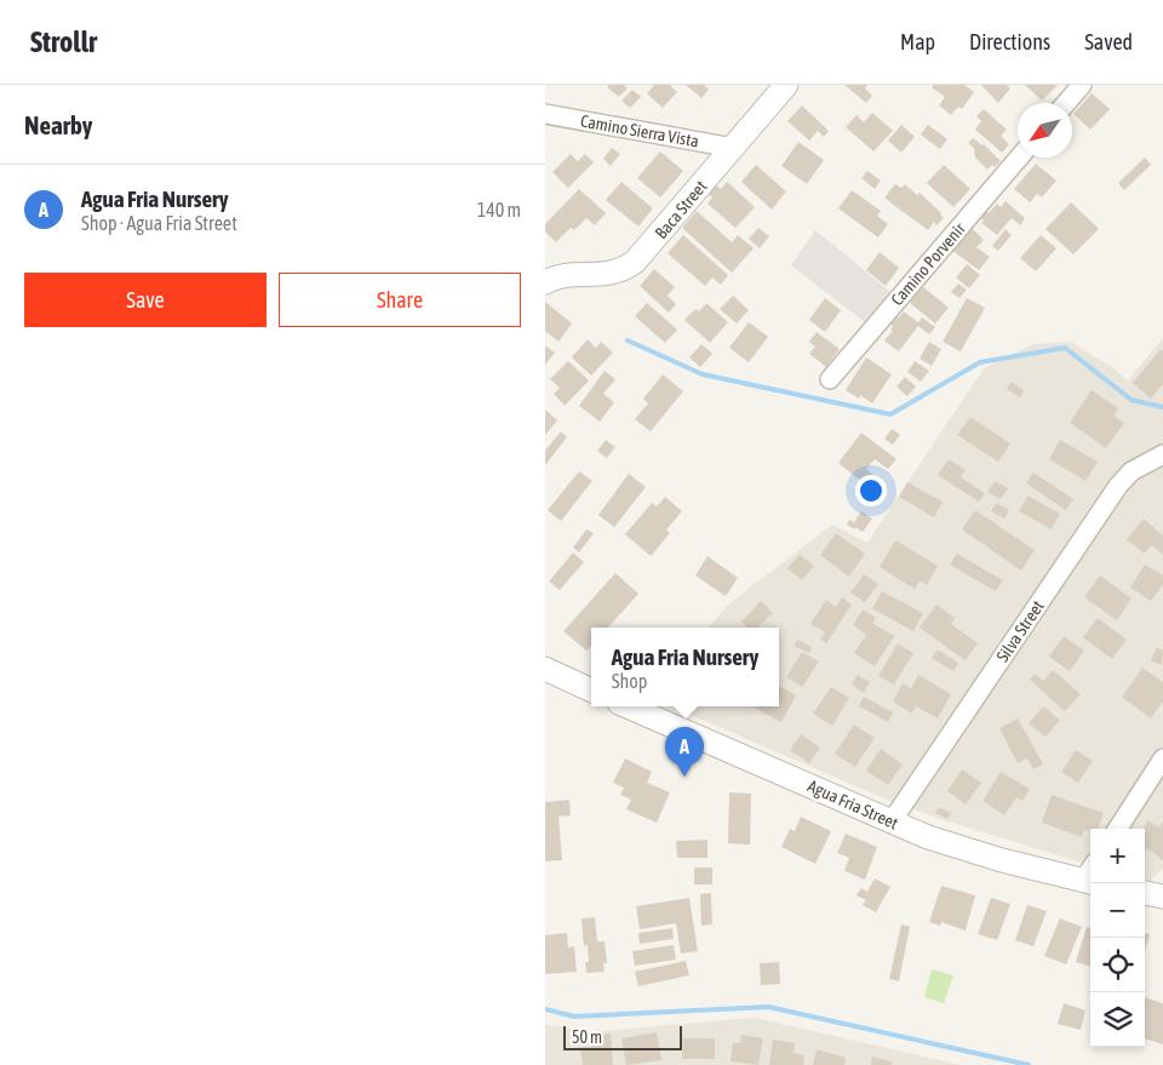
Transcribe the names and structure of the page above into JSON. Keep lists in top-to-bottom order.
{
  "streets": {
    "street": [
      "Camino Sierra Vista",
      "Baca Street",
      "Camino Porvenir",
      "Silva Street",
      "Agua Fria Street"
    ]
  },
  "crossings": [
    ["Camino Sierra Vista", "Baca Street"],
    ["Silva Street", "Agua Fria Street"]
  ],
  "scale_bar": "50 m",
  "north": "bottom left",
  "page": {
    "header": "Strollr",
    "nav": ["Map", "Directions", "Saved"],
    "heading": "Nearby",
    "list": [
      {
        "mark": "A",
        "name": "Agua Fria Nursery",
        "note": "Shop · Agua Fria Street",
        "value": "140 m"
      }
    ],
    "buttons": ["Save", "Share"],
    "popup": ["Agua Fria Nursery", "Shop"],
    "pins": "A",
    "map_buttons": ["+", "−"],
    "scale": "50 m"
  }
}
